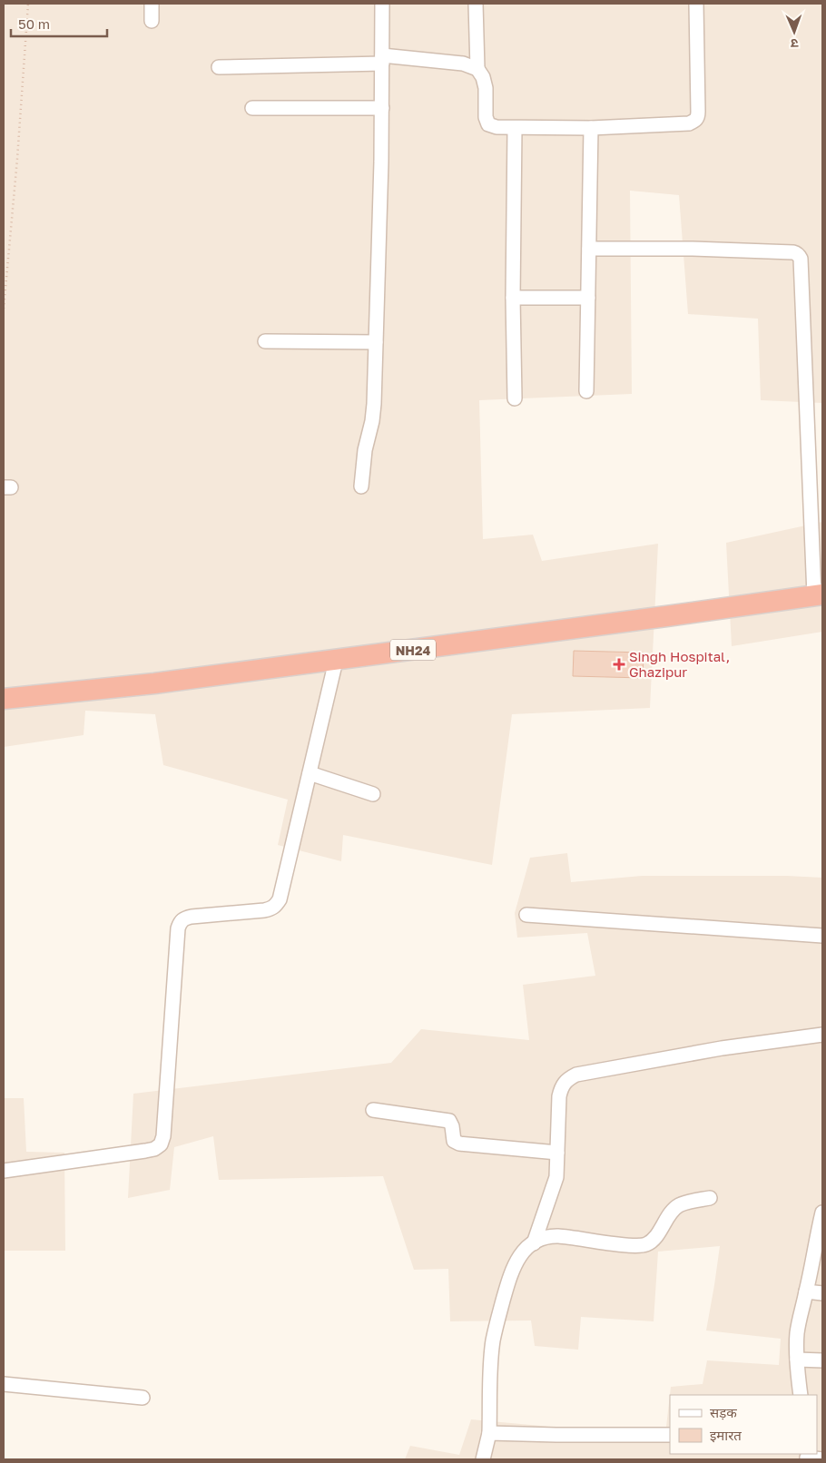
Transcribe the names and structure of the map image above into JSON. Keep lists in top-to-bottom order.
{
  "streets": {
    "highway": ["NH24"]
  },
  "places": {
    "health": ["Singh Hospital, Ghazipur"]
  },
  "legend": ["सड़क", "इमारत"],
  "scale_bar": "50 m",
  "north": "bottom"
}
